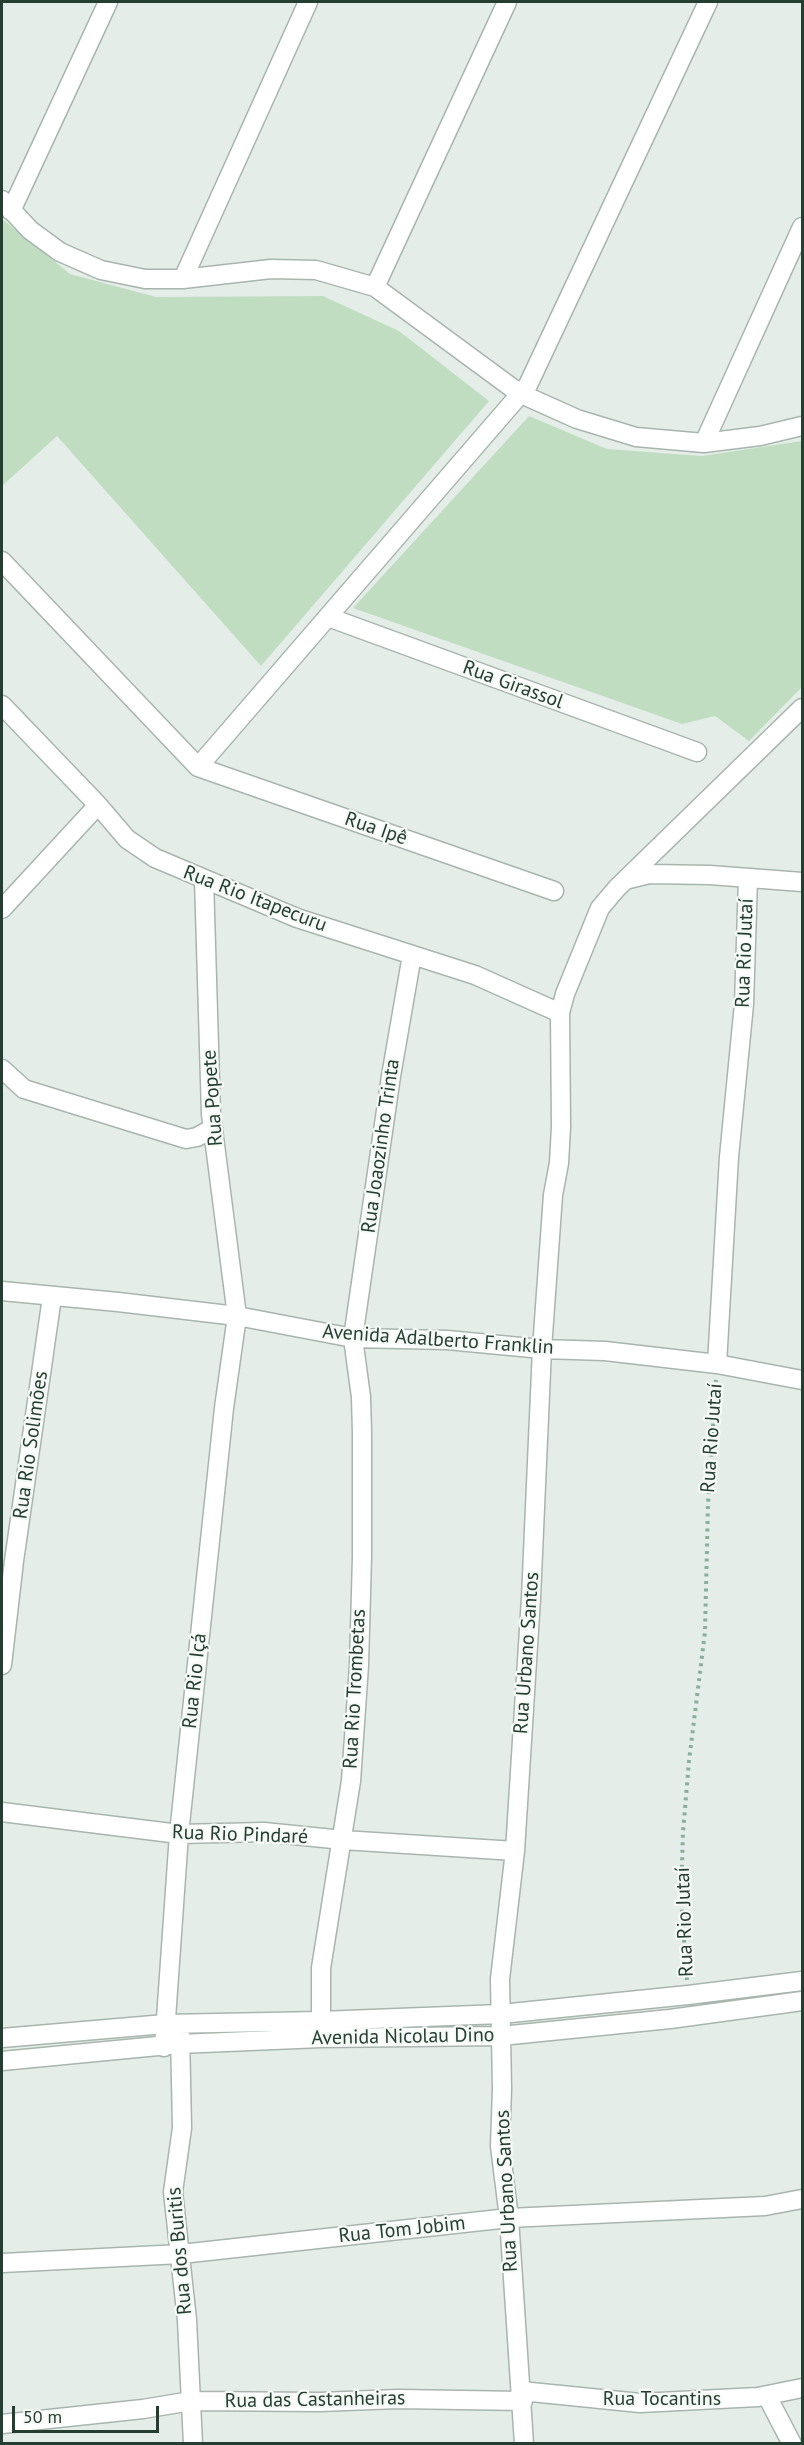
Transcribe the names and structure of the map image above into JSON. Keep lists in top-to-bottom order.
{
  "streets": {
    "street": [
      "Rua Girassol",
      "Rua Ipê",
      "Rua Rio Itapecuru",
      "Rua Rio Jutaí",
      "Rua Popete",
      "Rua Joaozinho Trinta",
      "Avenida Adalberto Franklin",
      "Rua Rio Solimões",
      "Rua Urbano Santos",
      "Rua Rio Içá",
      "Rua Rio Trombetas",
      "Rua Rio Pindaré",
      "Avenida Nicolau Dino",
      "Rua Tom Jobim",
      "Rua dos Buritis",
      "Rua Tocantins",
      "Rua das Castanheiras"
    ]
  },
  "crossings": [
    ["Rua Rio Itapecuru", "Rua Popete"],
    ["Rua Rio Itapecuru", "Rua Joaozinho Trinta"],
    ["Rua Rio Itapecuru", "Rua Urbano Santos"],
    ["Rua Rio Jutaí", "Avenida Adalberto Franklin"],
    ["Rua Rio Jutaí", "Avenida Nicolau Dino"],
    ["Rua Popete", "Avenida Adalberto Franklin"],
    ["Rua Popete", "Rua Rio Içá"],
    ["Rua Joaozinho Trinta", "Avenida Adalberto Franklin"],
    ["Rua Joaozinho Trinta", "Rua Rio Trombetas"],
    ["Avenida Adalberto Franklin", "Rua Rio Solimões"],
    ["Avenida Adalberto Franklin", "Rua Urbano Santos"],
    ["Avenida Adalberto Franklin", "Rua Rio Içá"],
    ["Avenida Adalberto Franklin", "Rua Rio Trombetas"],
    ["Rua Urbano Santos", "Rua Rio Pindaré"],
    ["Rua Urbano Santos", "Avenida Nicolau Dino"],
    ["Rua Urbano Santos", "Rua Tom Jobim"],
    ["Rua Urbano Santos", "Rua Tocantins"],
    ["Rua Urbano Santos", "Rua das Castanheiras"],
    ["Rua Rio Içá", "Rua Rio Pindaré"],
    ["Rua Rio Içá", "Avenida Nicolau Dino"],
    ["Rua Rio Içá", "Rua dos Buritis"],
    ["Rua Rio Trombetas", "Rua Rio Pindaré"],
    ["Rua Rio Trombetas", "Avenida Nicolau Dino"],
    ["Avenida Nicolau Dino", "Rua dos Buritis"],
    ["Rua Tom Jobim", "Rua dos Buritis"],
    ["Rua dos Buritis", "Rua das Castanheiras"],
    ["Rua Tocantins", "Rua das Castanheiras"]
  ],
  "scale_bar": "50 m"
}
